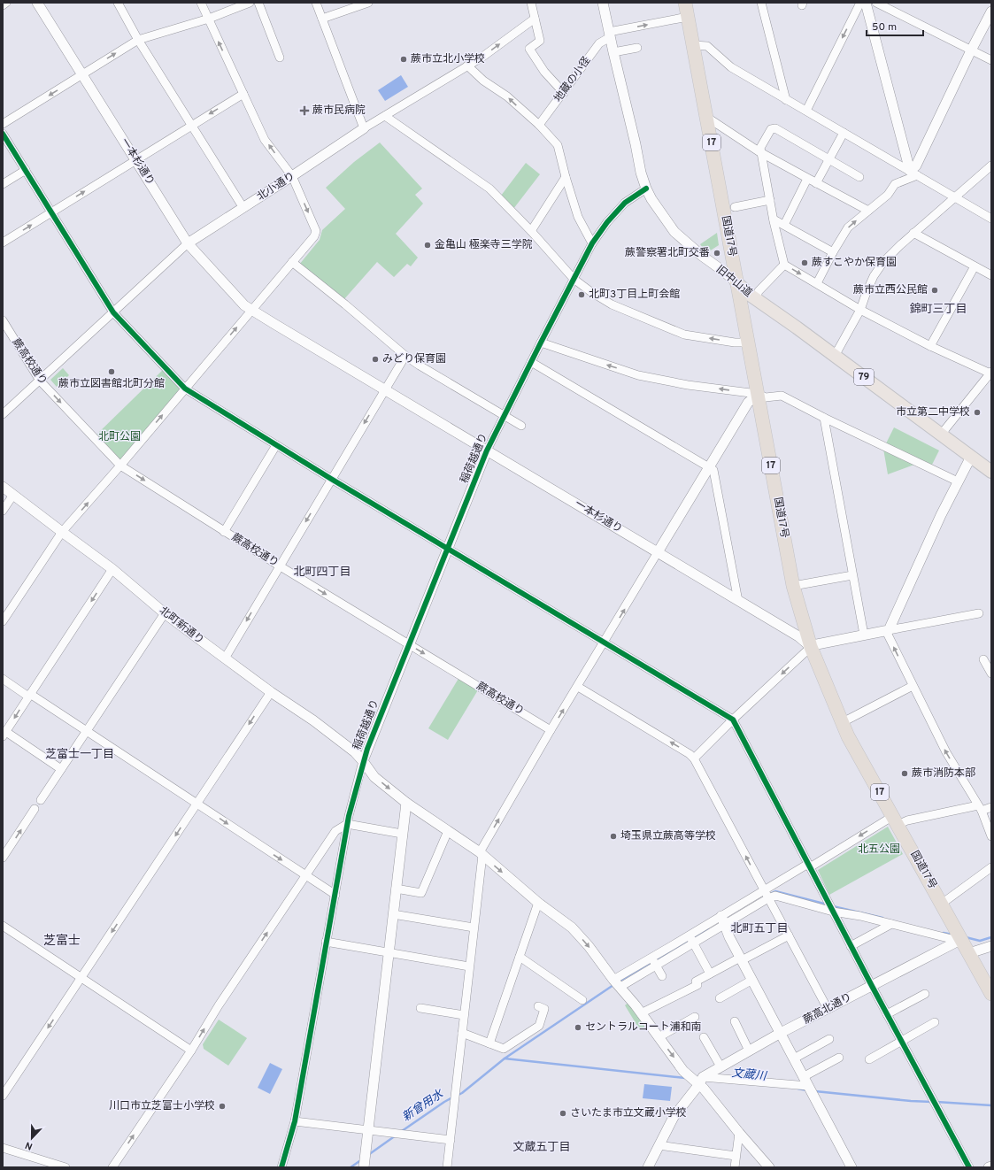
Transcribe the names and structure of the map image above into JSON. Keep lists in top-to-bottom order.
{
  "streets": {
    "highway": ["17", "国道17号"],
    "main road": ["旧中山道", "79"],
    "street": [
      "地蔵の小径",
      "一本杉通り",
      "北小通り",
      "蕨高校通り",
      "稲荷越通り",
      "北町新通り",
      "蕨高北通り"
    ]
  },
  "crossings": [
    ["地蔵の小径", "旧中山道"],
    ["一本杉通り", "北小通り"],
    ["一本杉通り", "国道17号"],
    ["一本杉通り", "稲荷越通り"],
    ["国道17号", "旧中山道"],
    ["国道17号", "蕨高北通り"],
    ["旧中山道", "稲荷越通り"],
    ["蕨高校通り", "稲荷越通り"],
    ["稲荷越通り", "北町新通り"],
    ["北町新通り", "蕨高北通り"]
  ],
  "one_way": ["蕨高校通り"],
  "districts": [
    "錦町三丁目",
    "北町四丁目",
    "芝富士一丁目",
    "北町五丁目",
    "芝富士",
    "文蔵五丁目"
  ],
  "water": ["文蔵川", "新曾用水"],
  "parks": ["北町公園", "北五公園"],
  "places": {
    "other": [
      "蕨市立北小学校",
      "金亀山 極楽寺三学院",
      "蕨警察署北町交番",
      "蕨すこやか保育園",
      "蕨市立西公民館",
      "北町3丁目上町会館",
      "みどり保育園",
      "蕨市立図書館北町分館",
      "市立第二中学校",
      "蕨市消防本部",
      "埼玉県立蕨高等学校",
      "セントラルコート浦和南",
      "川口市立芝富士小学校",
      "さいたま市立文蔵小学校"
    ],
    "health": ["蕨市民病院"]
  },
  "scale_bar": "50 m",
  "north": "bottom"
}
